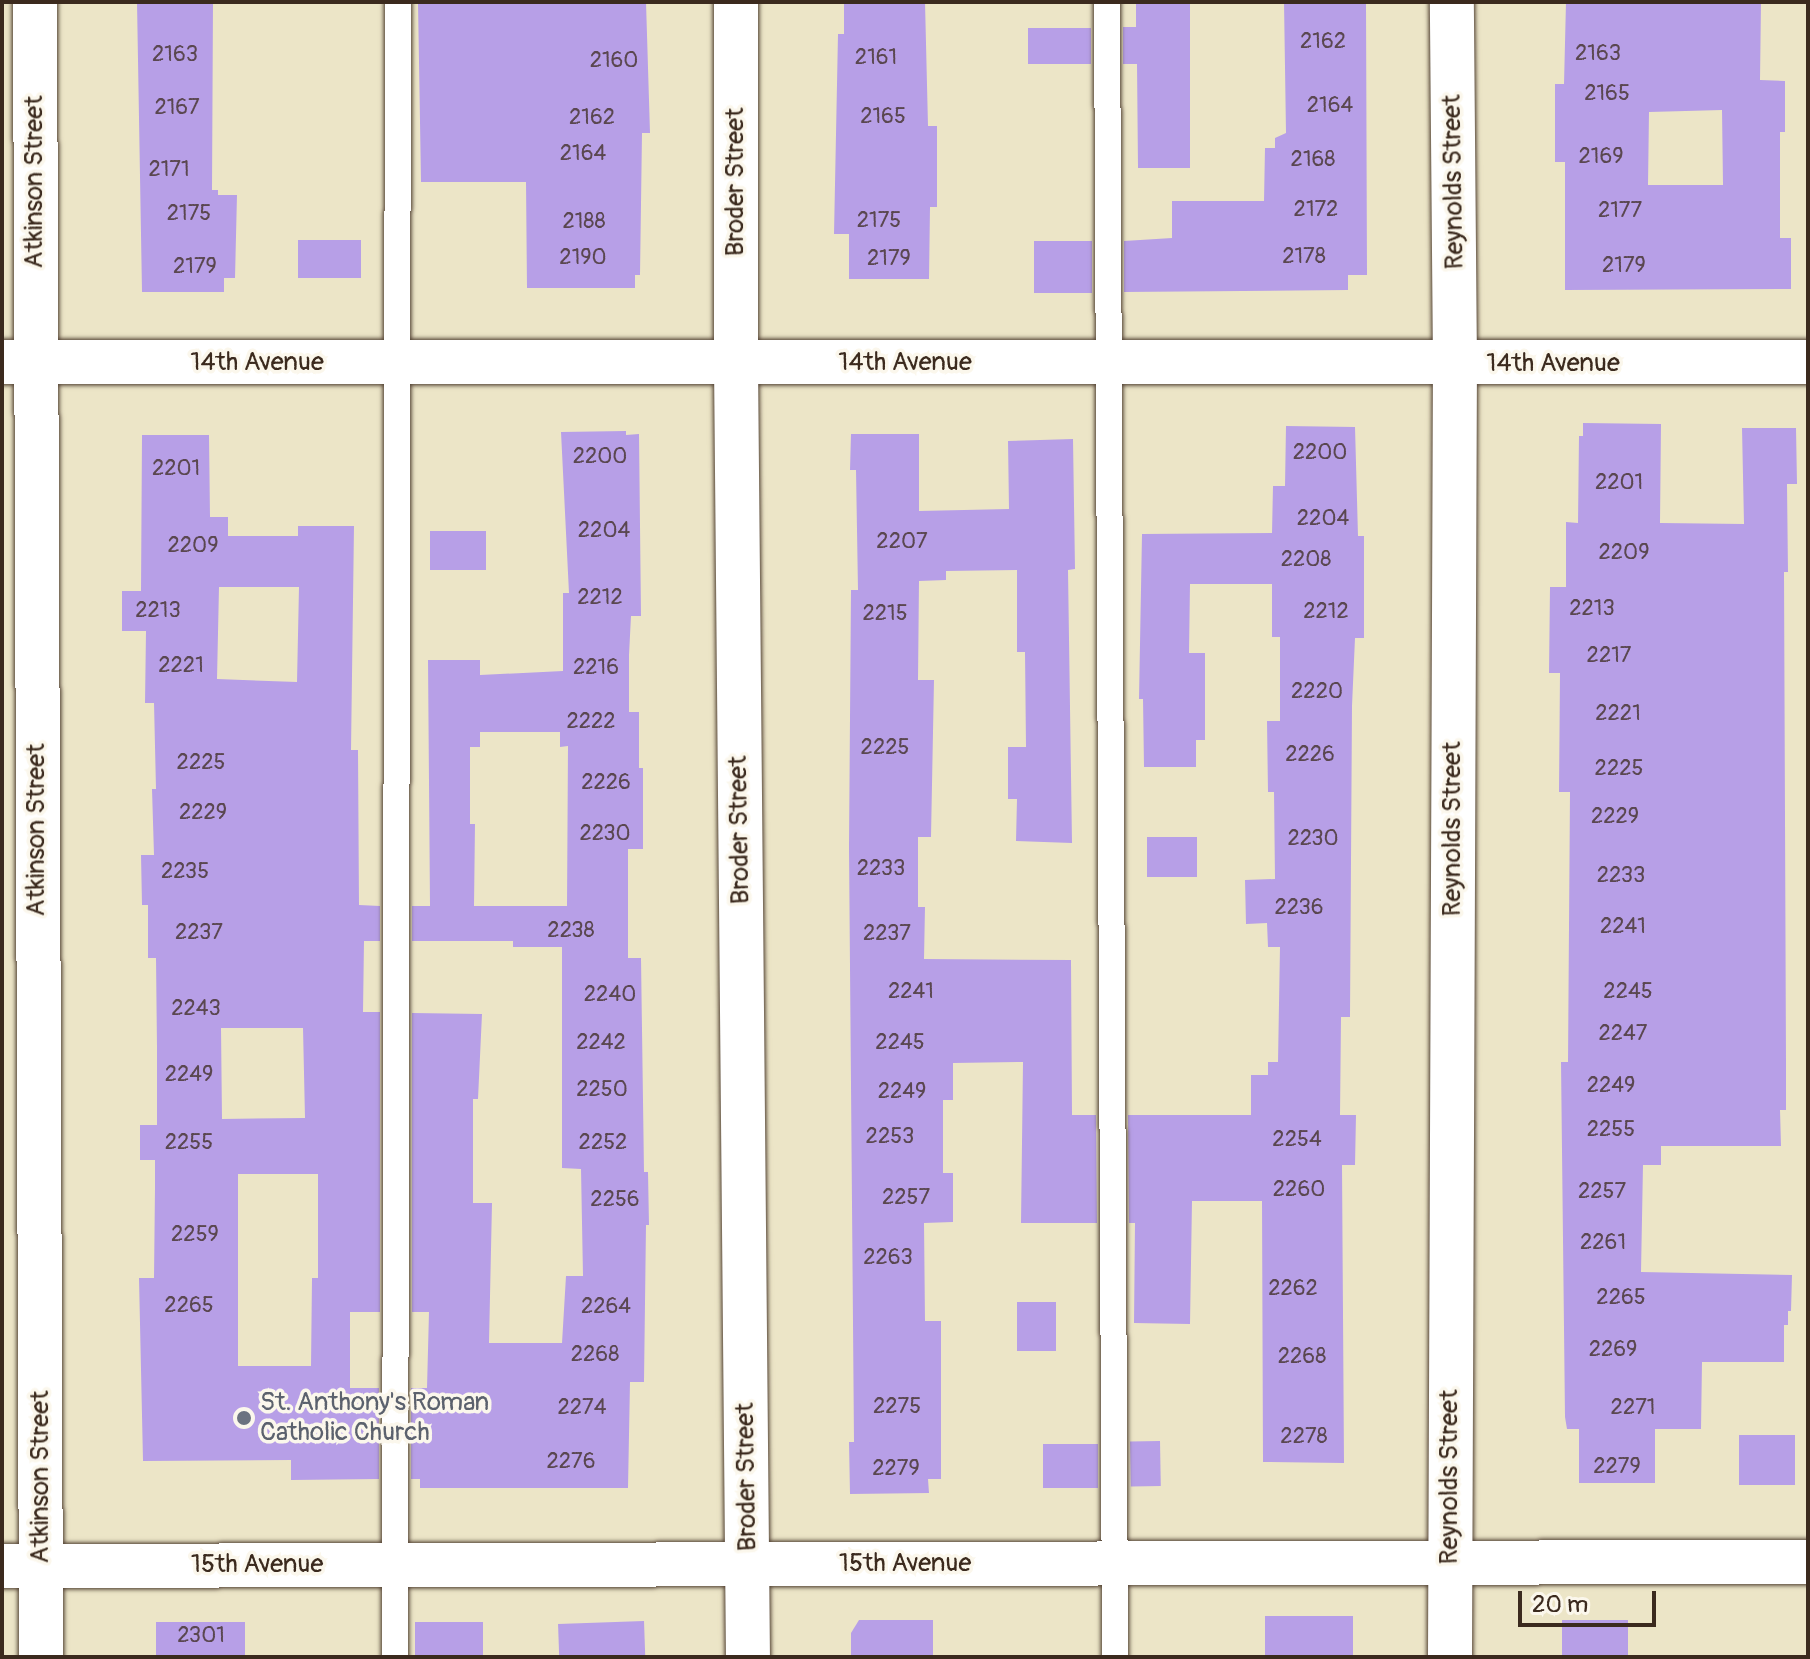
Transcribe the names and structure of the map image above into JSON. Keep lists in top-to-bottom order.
{
  "streets": {
    "street": [
      "Atkinson Street",
      "Broder Street",
      "Reynolds Street",
      "14th Avenue",
      "15th Avenue"
    ]
  },
  "crossings": [
    ["Atkinson Street", "14th Avenue"],
    ["Atkinson Street", "15th Avenue"],
    ["Broder Street", "14th Avenue"],
    ["Broder Street", "15th Avenue"],
    ["Reynolds Street", "14th Avenue"],
    ["Reynolds Street", "15th Avenue"]
  ],
  "places": ["St. Anthony's Roman Catholic Church"],
  "house_numbers": [
    "2162",
    "2163",
    "2163",
    "2161",
    "2160",
    "2165",
    "2164",
    "2167",
    "2165",
    "2162",
    "2164",
    "2169",
    "2168",
    "2171",
    "2172",
    "2177",
    "2175",
    "2175",
    "2188",
    "2178",
    "2190",
    "2179",
    "2179",
    "2179",
    "2200",
    "2200",
    "2201",
    "2201",
    "2204",
    "2204",
    "2207",
    "2209",
    "2209",
    "2208",
    "2212",
    "2213",
    "2213",
    "2212",
    "2215",
    "2217",
    "2221",
    "2216",
    "2220",
    "2221",
    "2222",
    "2225",
    "2226",
    "2225",
    "2225",
    "2226",
    "2229",
    "2229",
    "2230",
    "2230",
    "2233",
    "2235",
    "2233",
    "2236",
    "2241",
    "2238",
    "2237",
    "2237",
    "2241",
    "2245",
    "2240",
    "2243",
    "2247",
    "2242",
    "2245",
    "2249",
    "2249",
    "2250",
    "2249",
    "2255",
    "2253",
    "2254",
    "2255",
    "2252",
    "2260",
    "2257",
    "2257",
    "2256",
    "2259",
    "2261",
    "2263",
    "2262",
    "2265",
    "2265",
    "2264",
    "2269",
    "2268",
    "2268",
    "2275",
    "2274",
    "2271",
    "2278",
    "2276",
    "2279",
    "2279",
    "2301"
  ],
  "scale_bar": "20 m"
}
